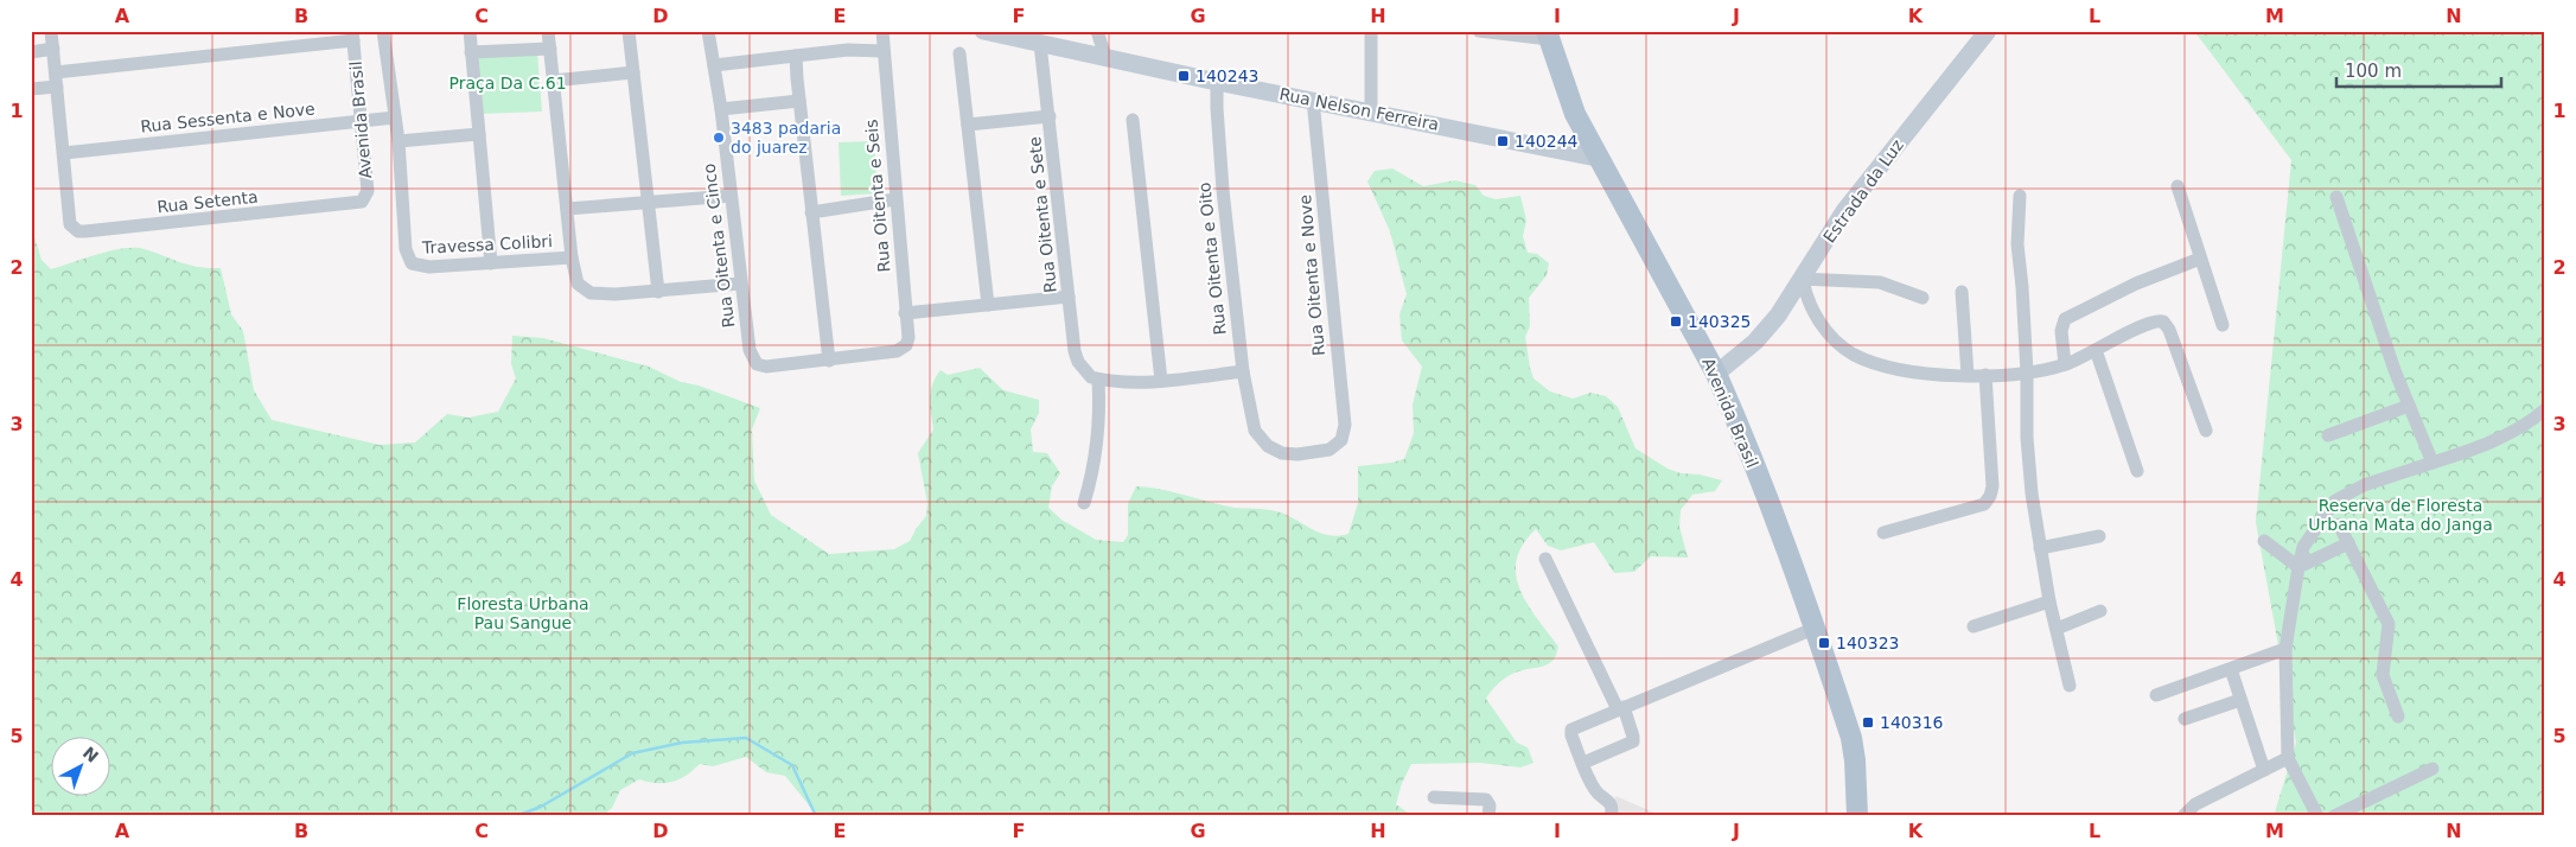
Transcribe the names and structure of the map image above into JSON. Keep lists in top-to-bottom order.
{
  "streets": {
    "main road": ["Rua Nelson Ferreira", "Avenida Brasil", "Estrada da Luz"],
    "street": [
      "Rua Sessenta e Nove",
      "Rua Oitenta e Seis",
      "Rua Setenta",
      "Rua Oitenta e Sete",
      "Travessa Colibri",
      "Rua Oitenta e Cinco",
      "Rua Oitenta e Oito",
      "Rua Oitenta e Nove"
    ]
  },
  "crossings": [
    ["Rua Nelson Ferreira", "Avenida Brasil"],
    ["Rua Nelson Ferreira", "Rua Oitenta e Sete"],
    ["Rua Nelson Ferreira", "Rua Oitenta e Oito"],
    ["Rua Nelson Ferreira", "Rua Oitenta e Nove"],
    ["Rua Sessenta e Nove", "Avenida Brasil"],
    ["Rua Sessenta e Nove", "Rua Setenta"],
    ["Rua Sessenta e Nove", "Travessa Colibri"],
    ["Avenida Brasil", "Estrada da Luz"],
    ["Avenida Brasil", "Rua Setenta"],
    ["Rua Oitenta e Seis", "Rua Oitenta e Cinco"],
    ["Rua Oitenta e Oito", "Rua Oitenta e Nove"]
  ],
  "parks": ["Praça Da C.61", "Reserva de Floresta Urbana Mata do Janga", "Floresta Urbana Pau Sangue"],
  "places": {
    "transit": [
      "140243",
      "140244",
      "140325",
      "140323",
      "140316"
    ],
    "other": ["3483 padaria do juarez"]
  },
  "scale_bar": "100 m",
  "north": "top right",
  "grid": {
    "columns": [
      "A",
      "B",
      "C",
      "D",
      "E",
      "F",
      "G",
      "H",
      "I",
      "J",
      "K",
      "L",
      "M",
      "N"
    ],
    "rows": [
      "1",
      "2",
      "3",
      "4",
      "5"
    ]
  }
}
